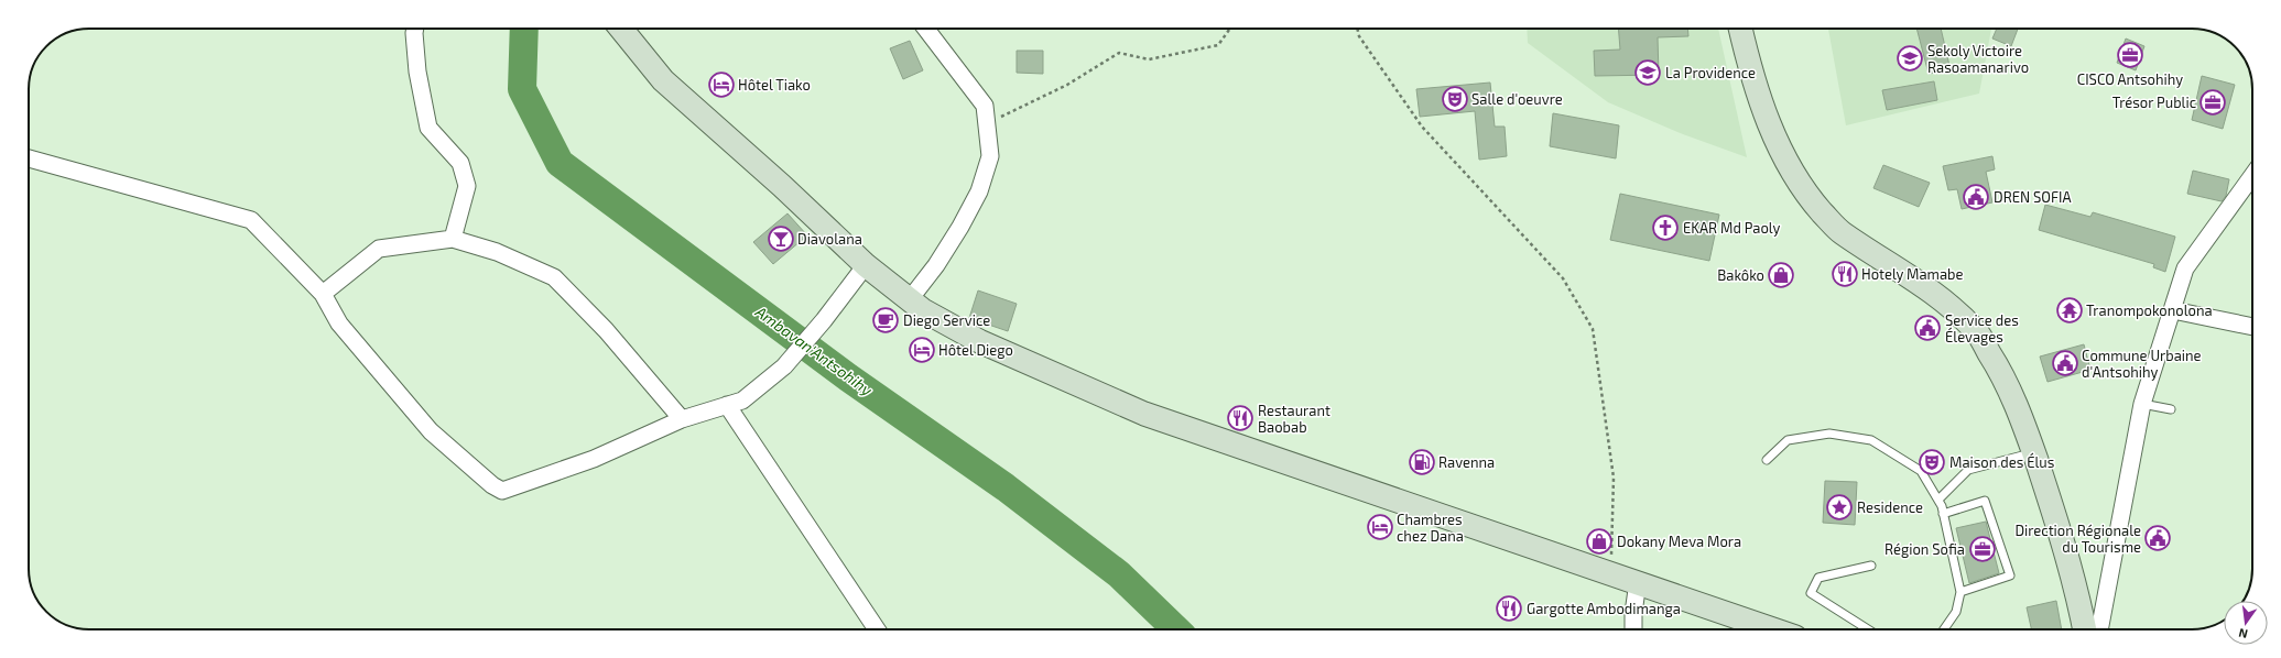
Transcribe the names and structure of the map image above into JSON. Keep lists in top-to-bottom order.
{
  "water": ["Ambavan'Antsohihy"],
  "places": {
    "office": ["CISCO Antsohihy", "Trésor Public", "Région Sofia"],
    "school or university": ["Sekoly Victoire Rasoamanarivo", "La Providence"],
    "hotel": ["Hôtel Tiako", "Hôtel Diego", "Chambres chez Dana"],
    "theatre": ["Salle d'oeuvre", "Maison des Élus"],
    "public building": [
      "DREN SOFIA",
      "Service des Élevages",
      "Commune Urbaine d'Antsohihy",
      "Direction Régionale du Tourisme"
    ],
    "church": ["EKAR Md Paoly"],
    "bar": ["Diavolana"],
    "restaurant": ["Hotely Mamabe", "Restaurant Baobab", "Gargotte Ambodimanga"],
    "shop": ["Bakôko", "Dokany Meva Mora"],
    "temple": ["Tranompokonolona"],
    "cafe": ["Diego Service"],
    "fuel station": ["Ravenna"],
    "place": ["Residence"]
  },
  "north": "bottom"
}
